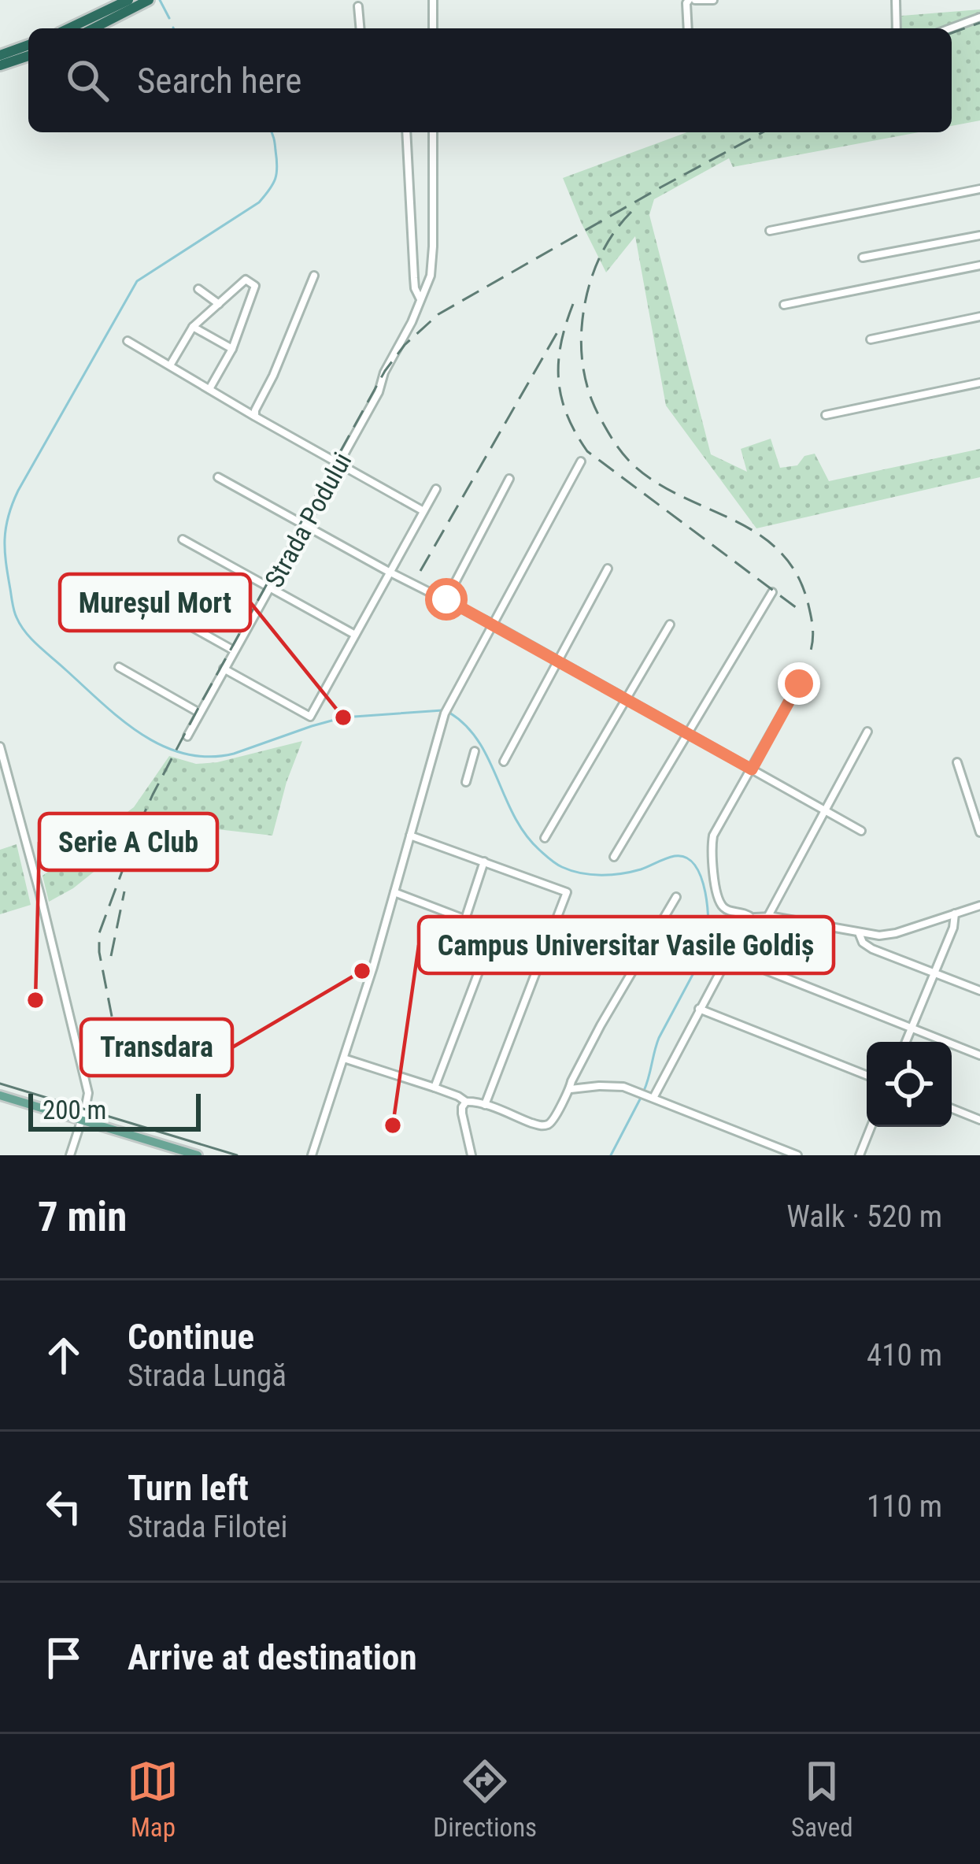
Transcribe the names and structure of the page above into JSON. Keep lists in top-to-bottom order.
{
  "streets": {
    "street": ["Strada Podului"]
  },
  "places": [
    "Mureșul Mort",
    "Transdara",
    "Serie A Club",
    "Campus Universitar Vasile Goldiș"
  ],
  "scale_bar": "200 m",
  "page": {
    "search": "Search here",
    "scale": "200 m",
    "heading": ["7 min", "Walk · 520 m"],
    "list": [
      ["Continue", "Strada Lungă", "410 m"],
      ["Turn left", "Strada Filotei", "110 m"],
      "Arrive at destination"
    ],
    "nav": ["Map", "Directions", "Saved"]
  }
}
